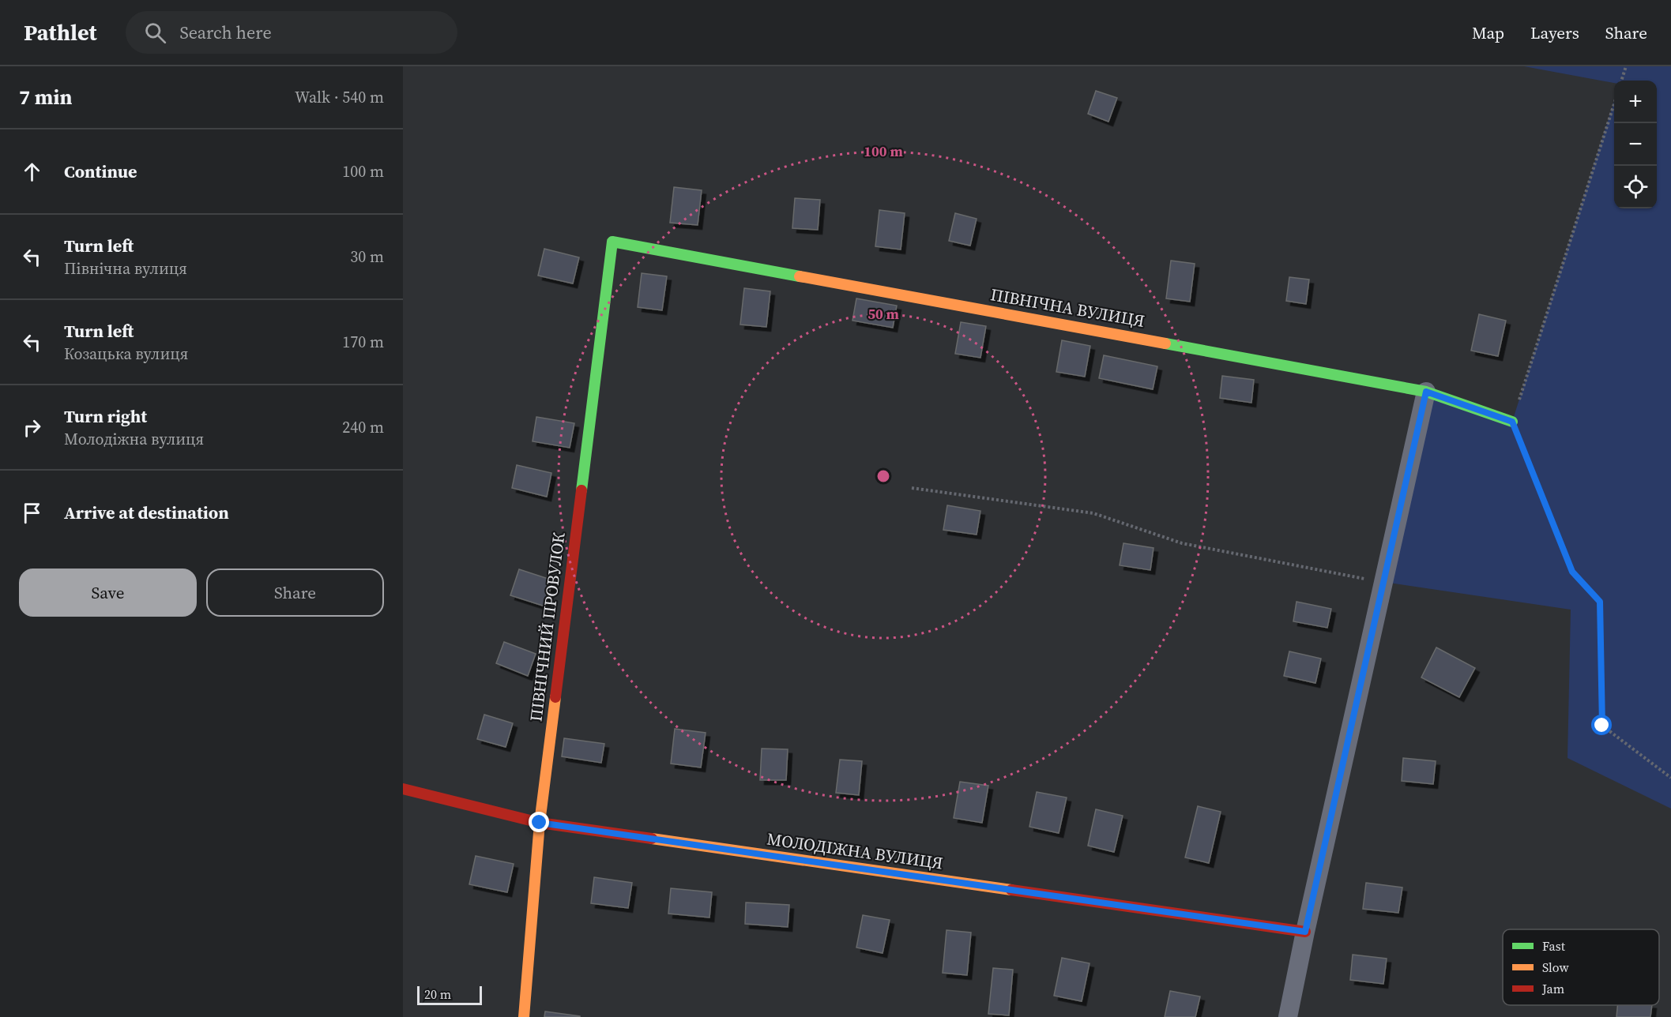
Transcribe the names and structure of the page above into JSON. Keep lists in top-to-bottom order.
{
  "streets": {
    "street": ["ПІВНІЧНА ВУЛИЦЯ", "ПІВНІЧНИЙ ПРОВУЛОК", "МОЛОДІЖНА ВУЛИЦЯ"]
  },
  "crossings": [
    ["ПІВНІЧНА ВУЛИЦЯ", "ПІВНІЧНИЙ ПРОВУЛОК"],
    ["ПІВНІЧНИЙ ПРОВУЛОК", "МОЛОДІЖНА ВУЛИЦЯ"]
  ],
  "legend": ["Fast", "Slow", "Jam"],
  "scale_bar": "20 m",
  "page": {
    "header": "Pathlet",
    "search": "Search here",
    "nav": ["Map", "Layers", "Share"],
    "heading": ["7 min", "Walk · 540 m"],
    "map_buttons": ["+", "−"],
    "list": [
      ["Continue", "100 m"],
      ["Turn left", "Північна вулиця", "30 m"],
      ["Turn left", "Козацька вулиця", "170 m"],
      ["Turn right", "Молодіжна вулиця", "240 m"],
      "Arrive at destination"
    ],
    "buttons": ["Save", "Share"],
    "scale": "20 m"
  },
  "rings": ["100 m", "50 m"]
}
